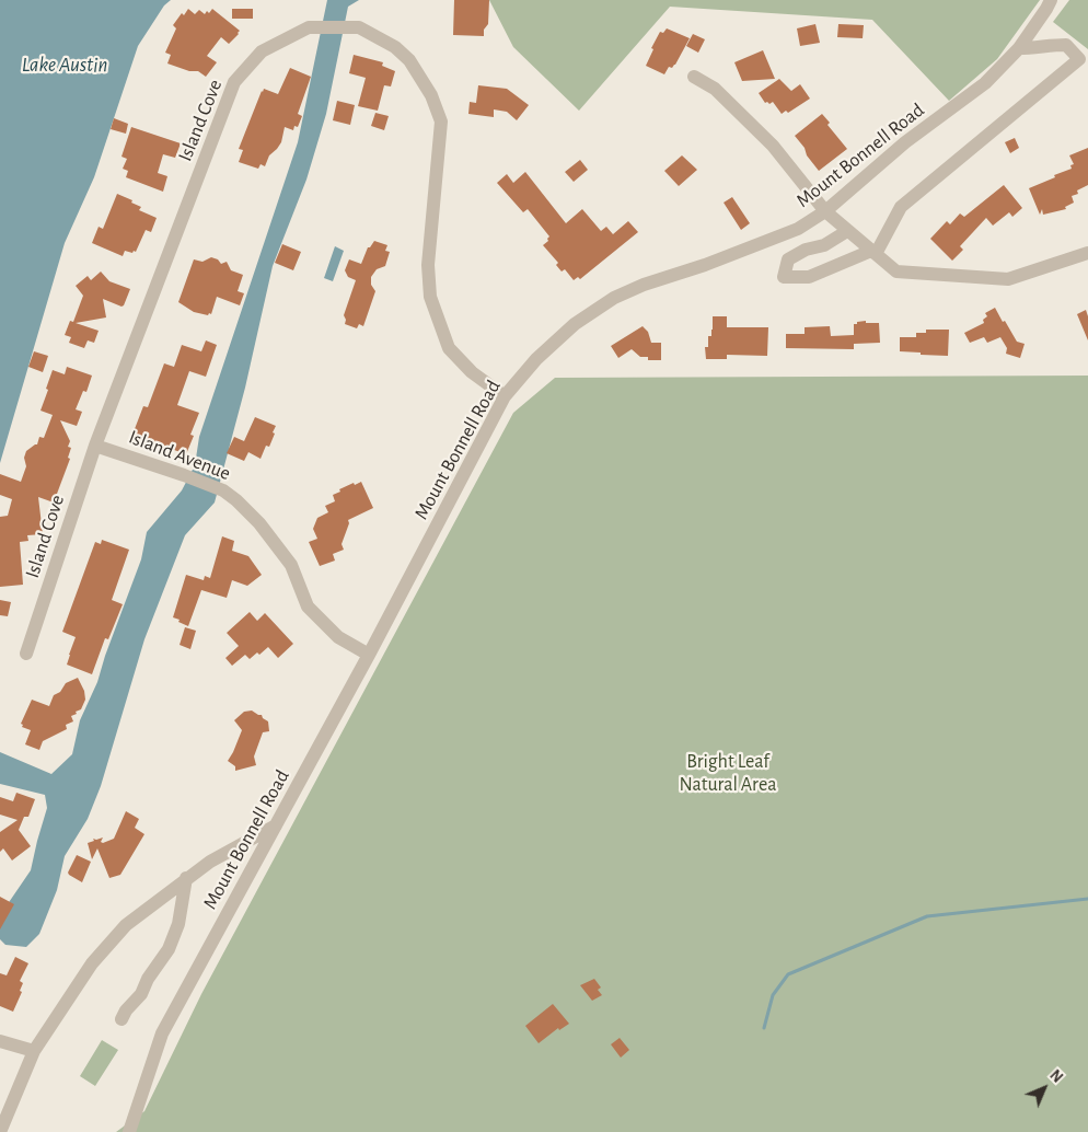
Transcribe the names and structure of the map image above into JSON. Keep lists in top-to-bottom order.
{
  "streets": {
    "street": ["Island Cove", "Mount Bonnell Road", "Island Avenue"]
  },
  "crossings": [
    ["Island Cove", "Mount Bonnell Road"],
    ["Island Cove", "Island Avenue"],
    ["Mount Bonnell Road", "Island Avenue"]
  ],
  "water": ["Lake Austin"],
  "parks": ["Bright Leaf Natural Area"],
  "north": "top right"
}
